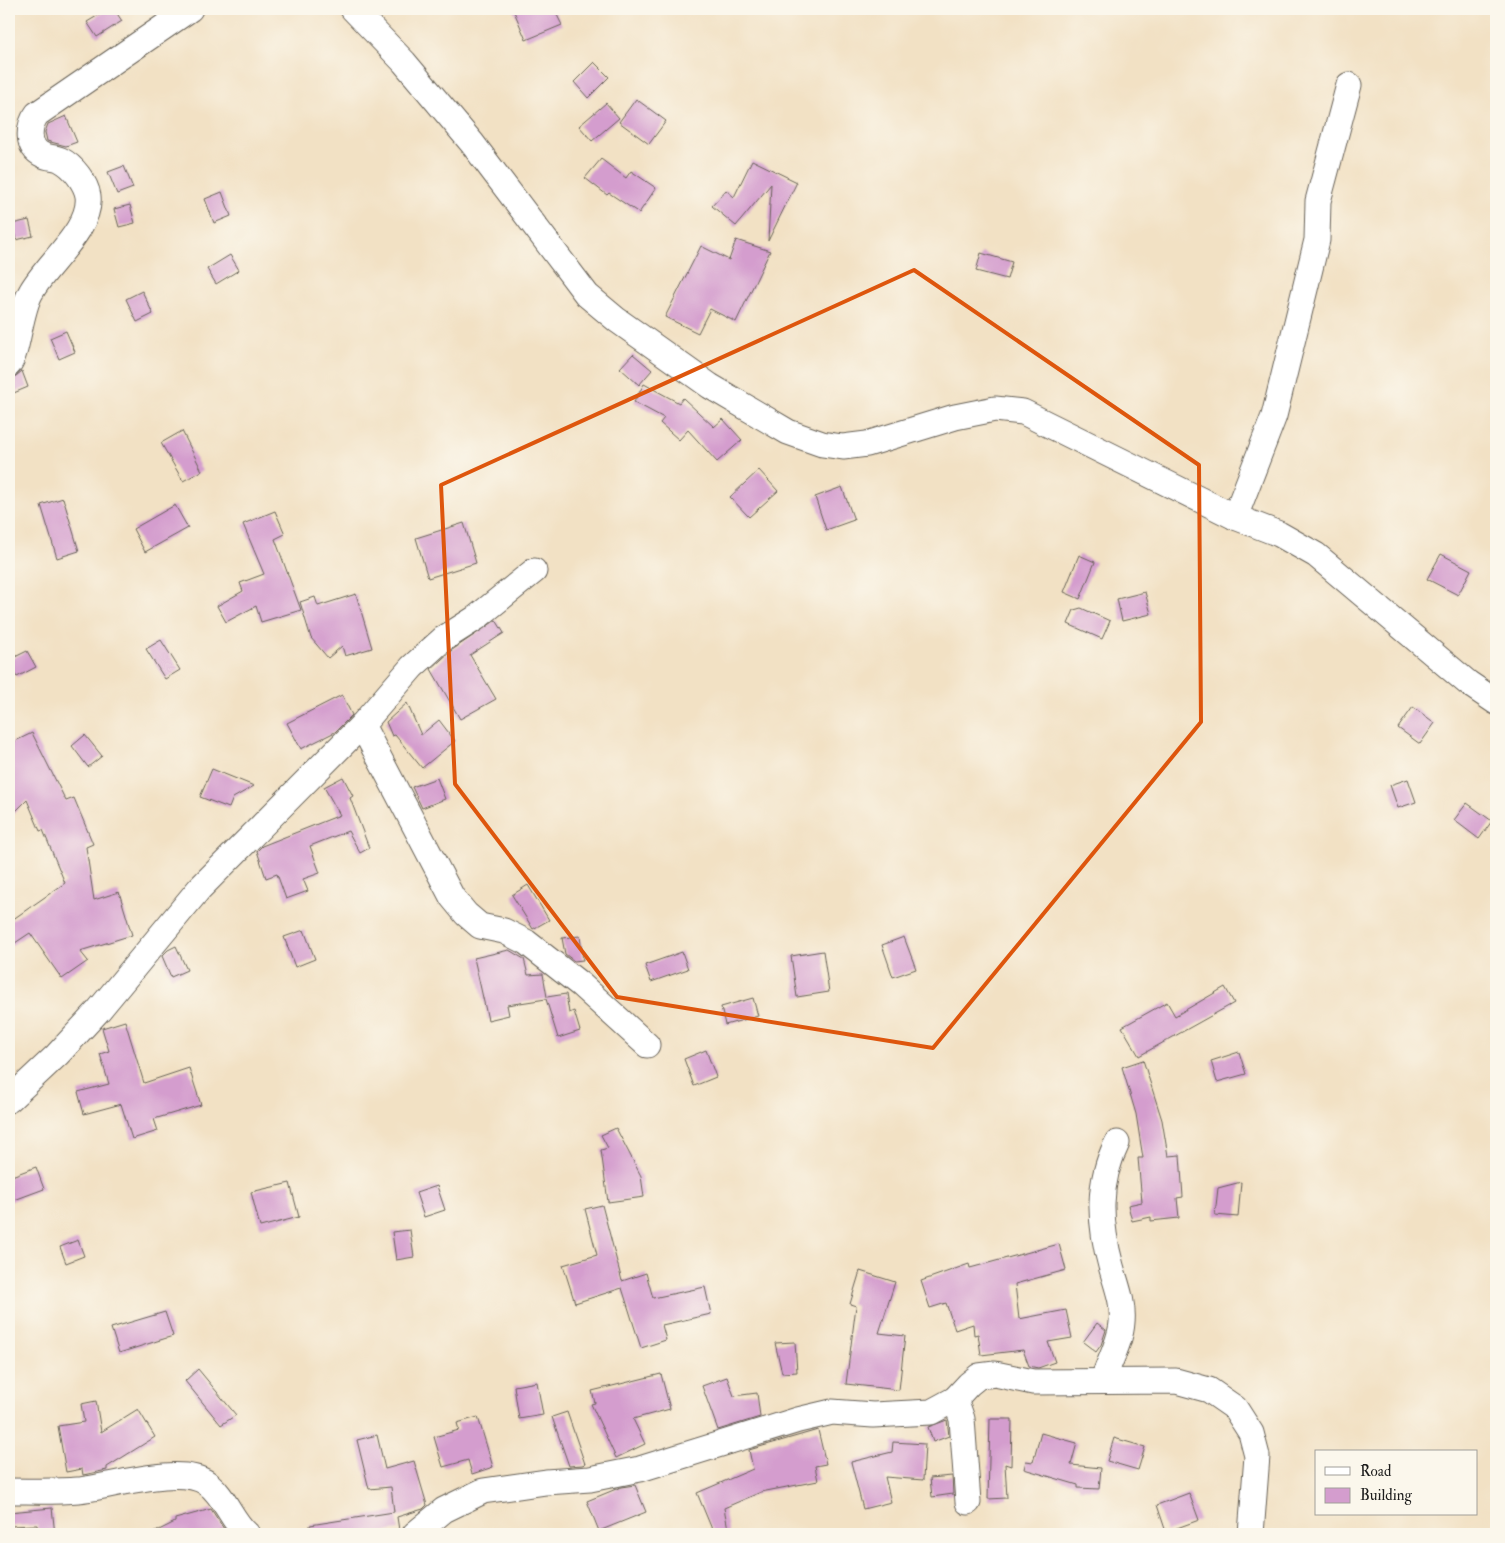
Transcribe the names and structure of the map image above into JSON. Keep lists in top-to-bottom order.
{
  "legend": ["Road", "Building"]
}
